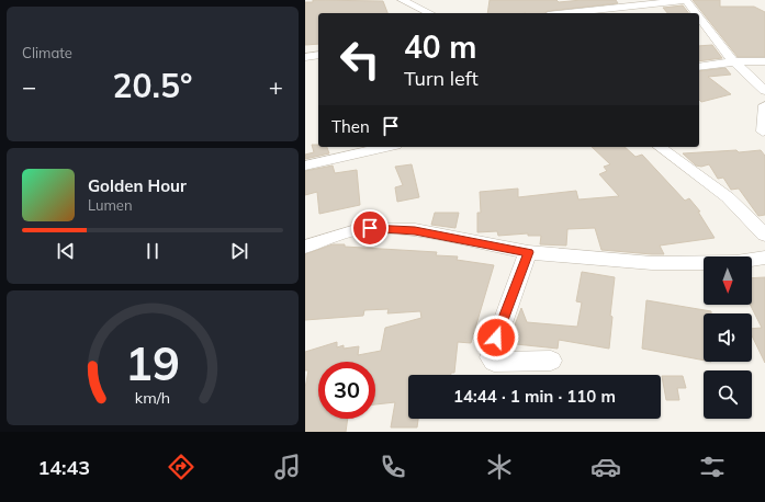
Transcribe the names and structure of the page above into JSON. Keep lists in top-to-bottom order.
{
  "north": "bottom",
  "page": {
    "tile": "Climate",
    "turn": ["40 m", "Turn left"],
    "heat": ["−", "20.5°", "+"],
    "then": "Then",
    "song": ["Golden Hour", "Lumen"],
    "limit": "30",
    "trip": "14:44 · 1 min · 110 m",
    "tabs": "14:43",
    "gauge": ["19", "km/h"]
  }
}
